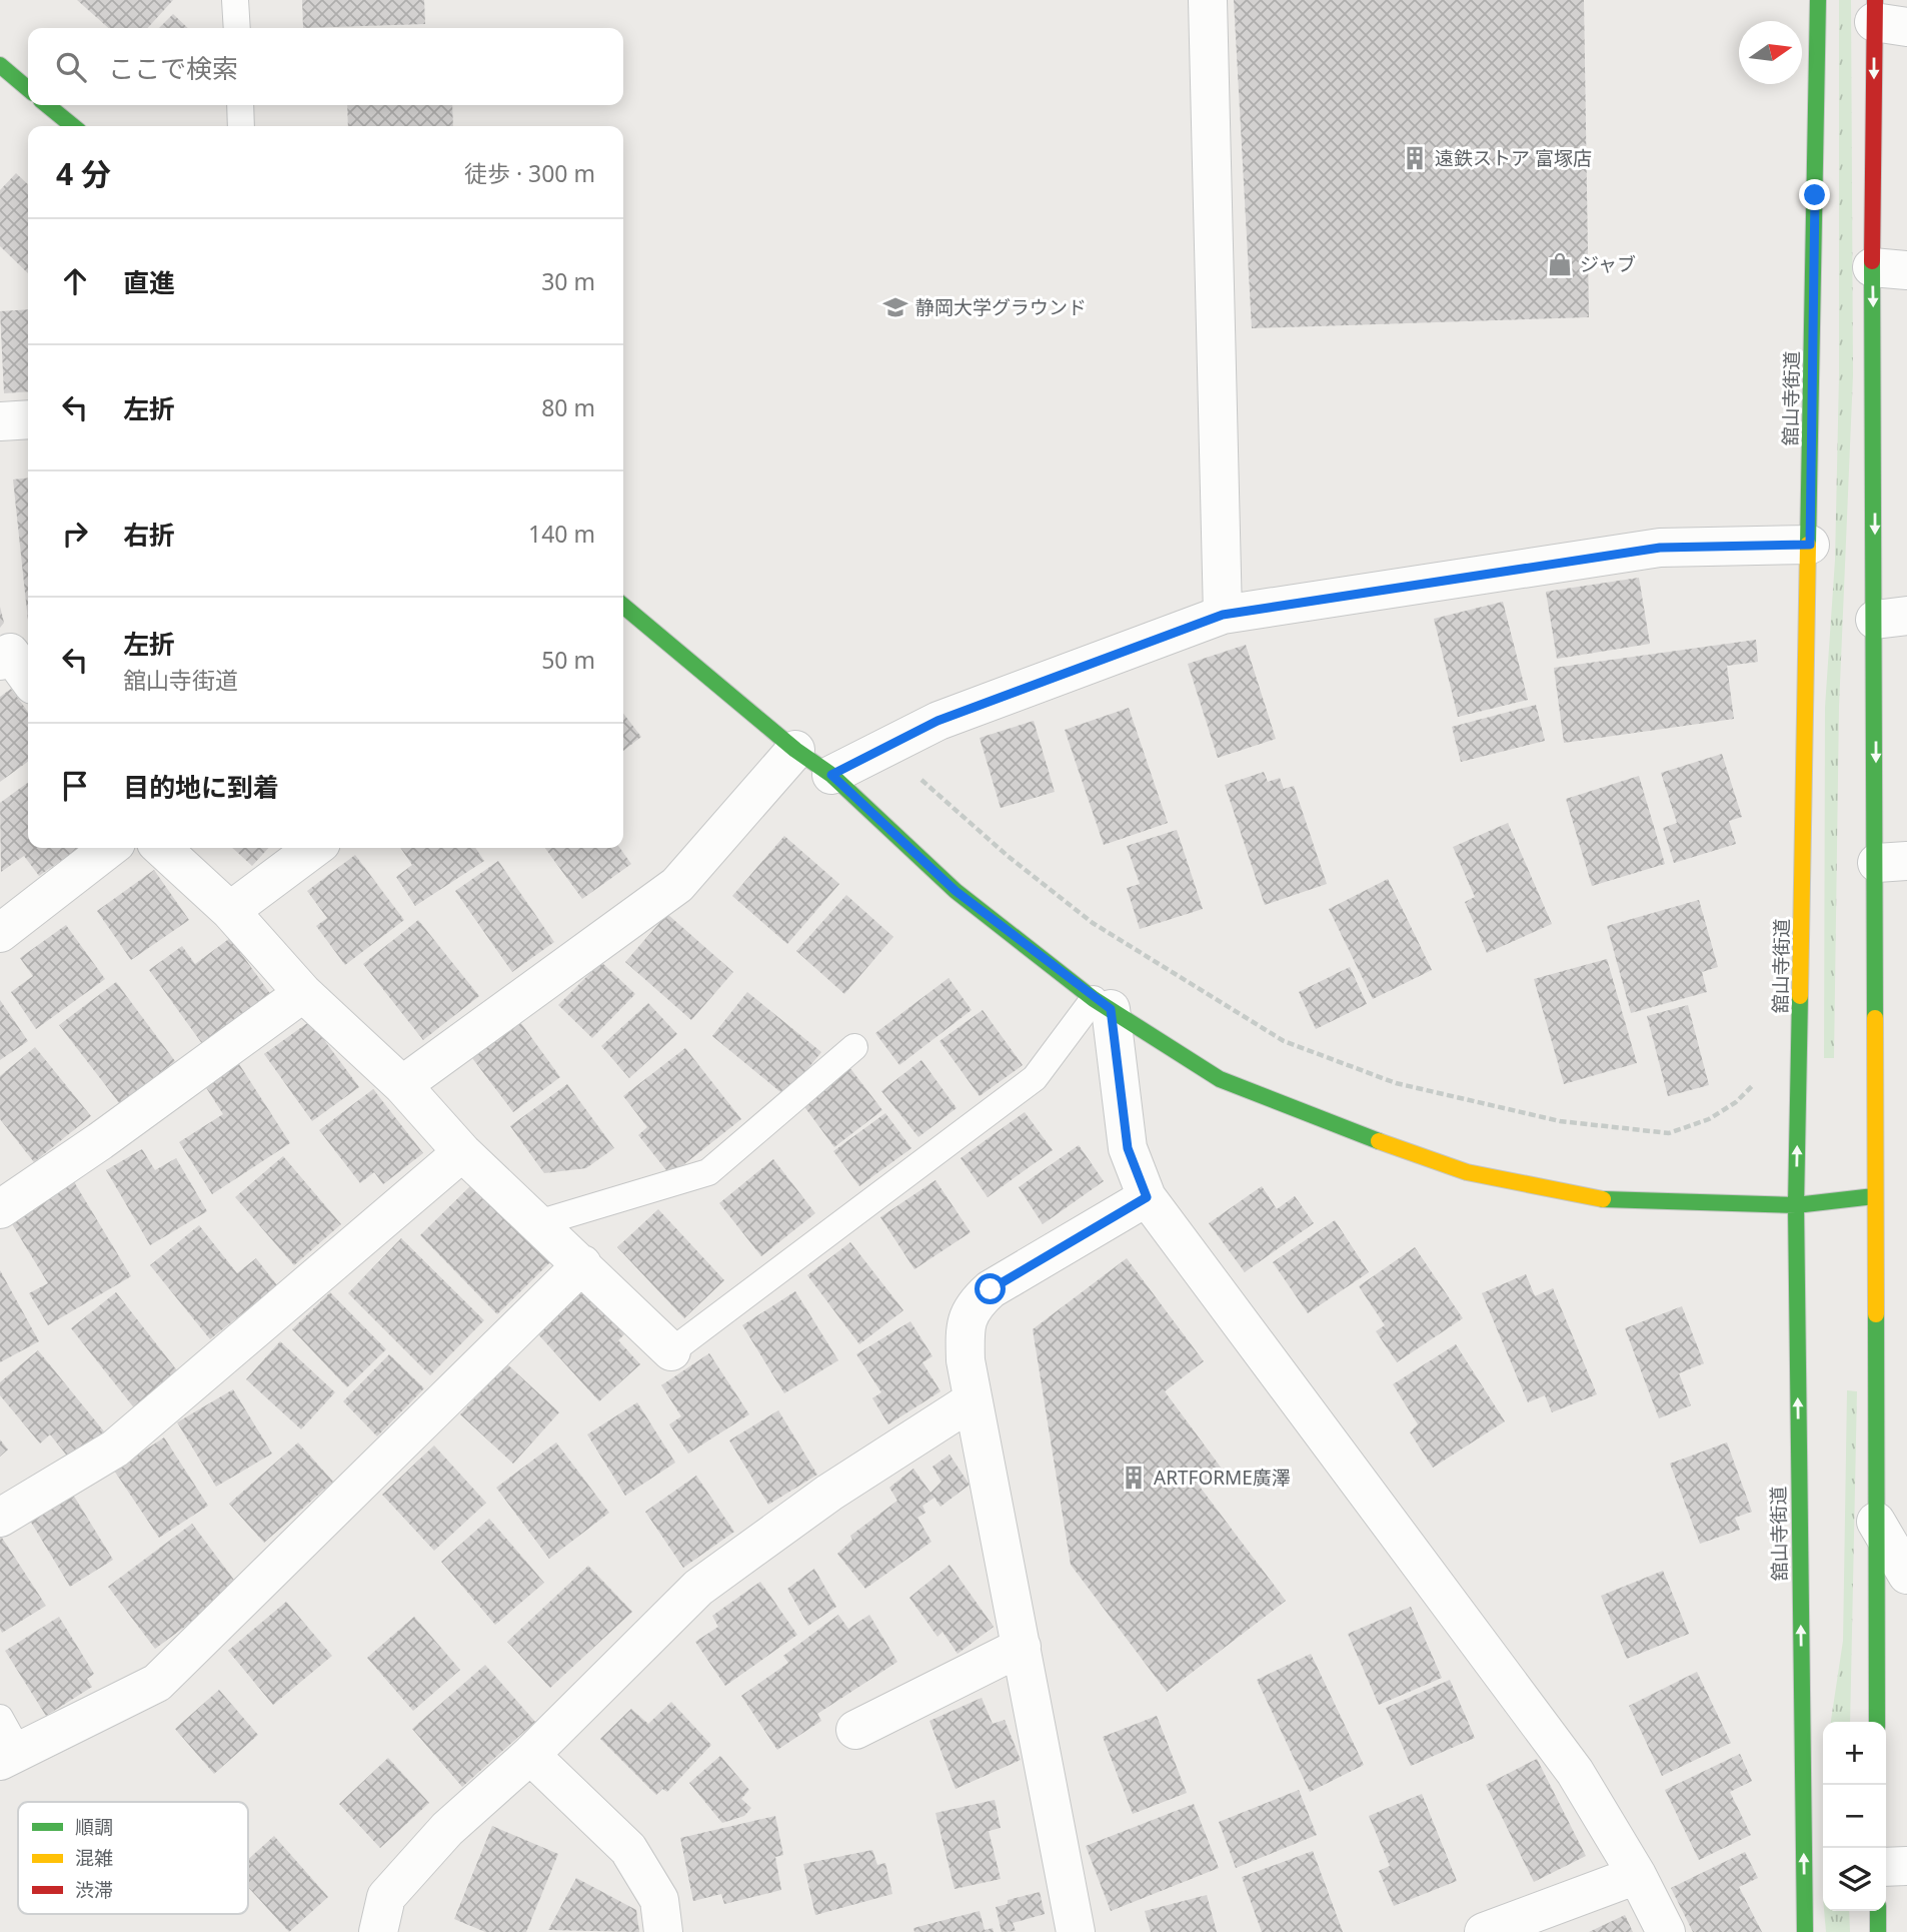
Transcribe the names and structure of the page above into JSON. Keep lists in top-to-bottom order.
{
  "streets": {
    "street": ["舘山寺街道"]
  },
  "places": {
    "building": ["遠鉄ストア 富塚店", "ARTFORME廣澤"],
    "shop": ["ジャブ"],
    "school or university": ["静岡大学グラウンド"]
  },
  "legend": ["順調", "混雑", "渋滞"],
  "north": "right",
  "page": {
    "search": "ここで検索",
    "heading": ["4 分", "徒歩 · 300 m"],
    "list": [
      ["直進", "30 m"],
      ["左折", "80 m"],
      ["右折", "140 m"],
      ["左折", "舘山寺街道", "50 m"],
      "目的地に到着"
    ],
    "map_buttons": ["+", "−"]
  }
}
